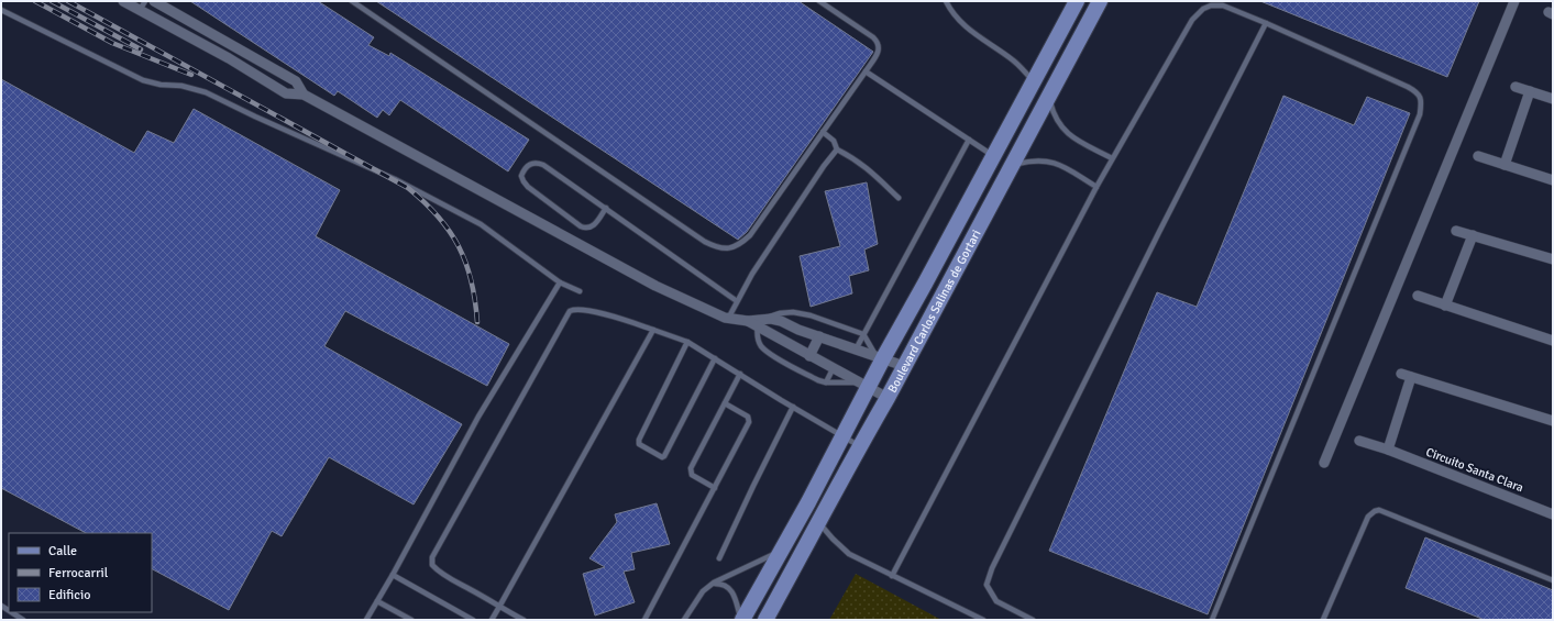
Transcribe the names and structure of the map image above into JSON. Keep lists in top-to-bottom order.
{
  "streets": {
    "main road": ["Boulevard Carlos Salinas de Gortari"],
    "street": ["Circuito Santa Clara"]
  },
  "legend": ["Calle", "Ferrocarril", "Edificio"]
}
